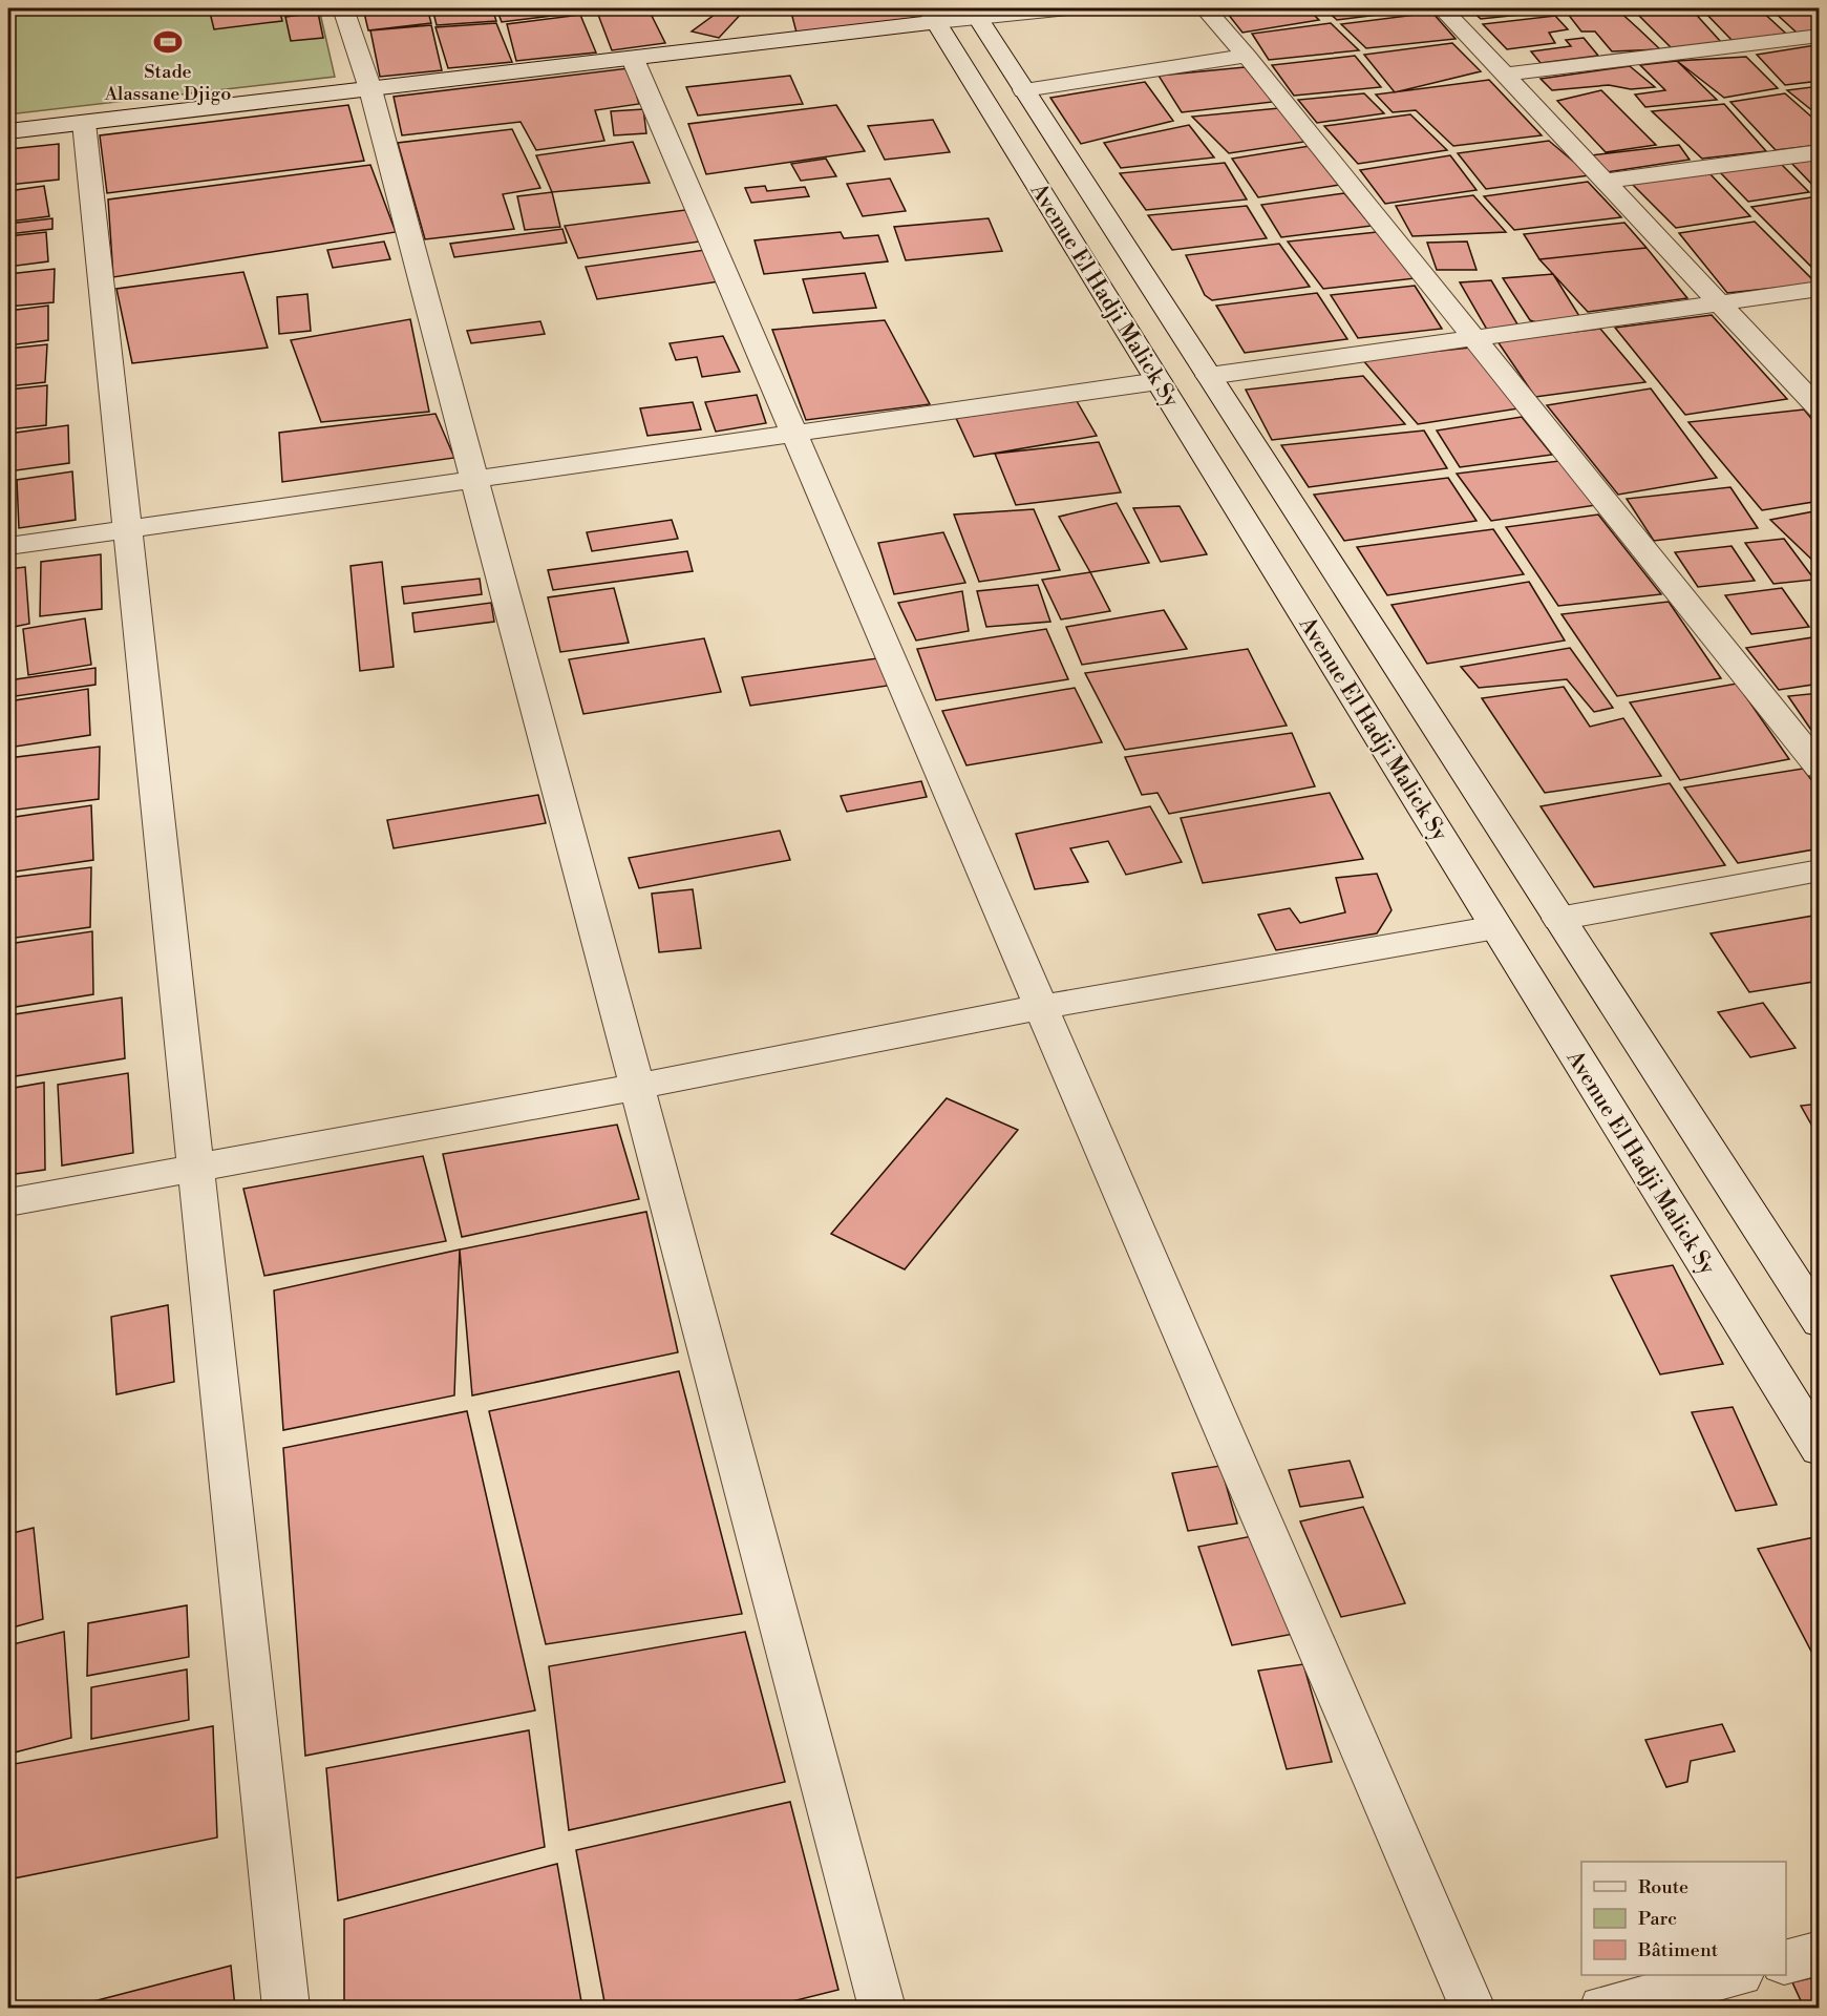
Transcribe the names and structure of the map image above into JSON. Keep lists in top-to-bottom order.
{
  "streets": {
    "street": ["Avenue El Hadji Malick Sy"]
  },
  "places": {
    "sports": ["Stade Alassane Djigo"]
  },
  "legend": ["Route", "Parc", "Bâtiment"]
}
